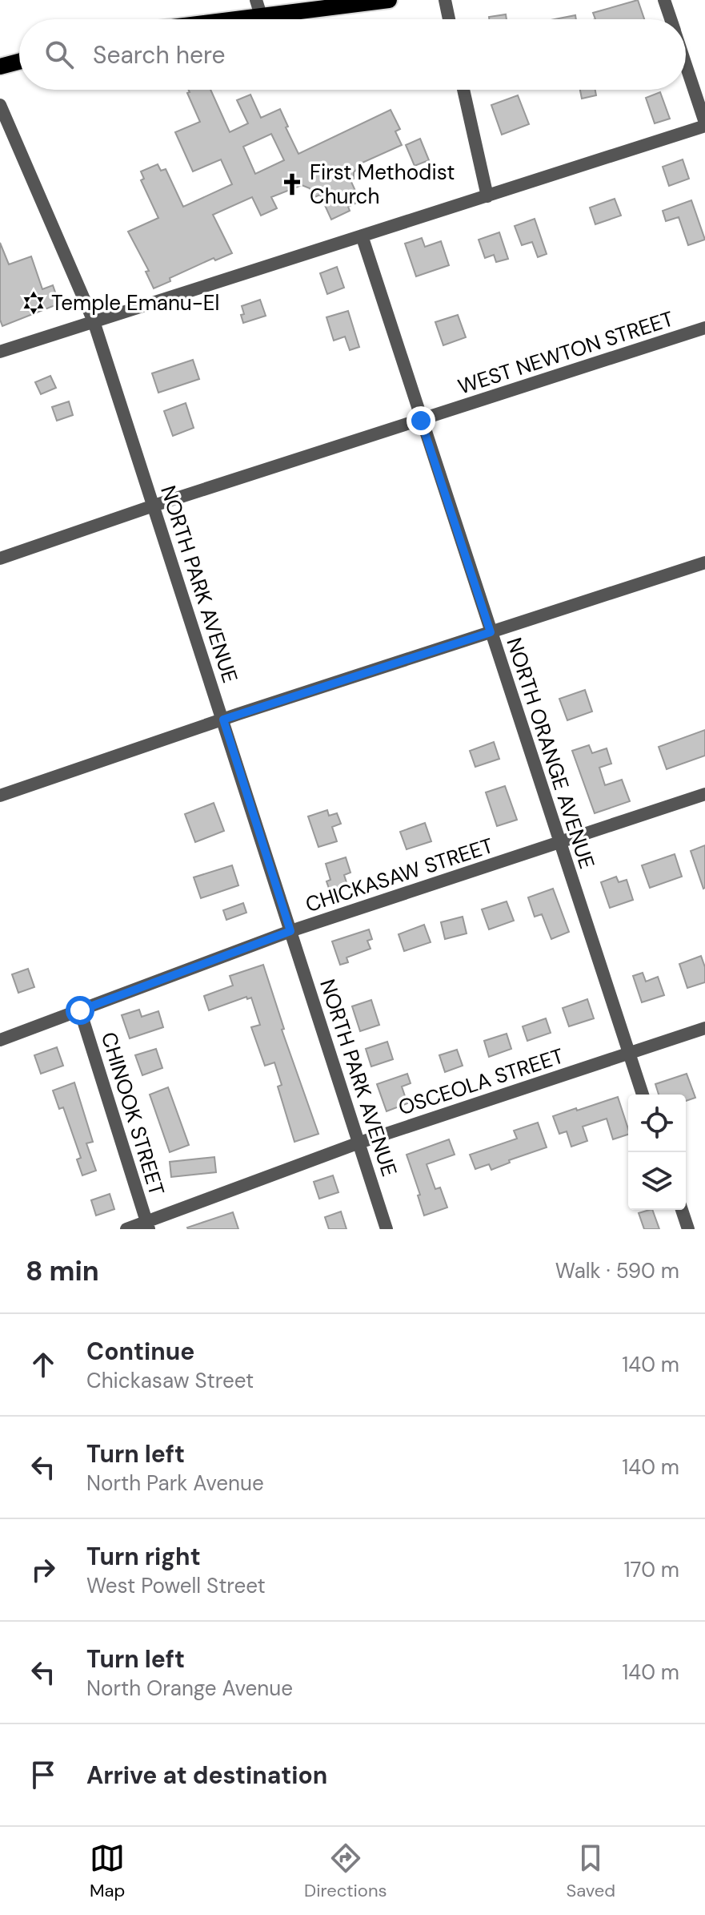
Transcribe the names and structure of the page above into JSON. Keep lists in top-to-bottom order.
{
  "streets": {
    "street": [
      "WEST NEWTON STREET",
      "NORTH PARK AVENUE",
      "NORTH ORANGE AVENUE",
      "CHICKASAW STREET",
      "OSCEOLA STREET",
      "CHINOOK STREET"
    ]
  },
  "crossings": [
    ["WEST NEWTON STREET", "NORTH PARK AVENUE"],
    ["WEST NEWTON STREET", "NORTH ORANGE AVENUE"],
    ["NORTH PARK AVENUE", "CHICKASAW STREET"],
    ["NORTH PARK AVENUE", "OSCEOLA STREET"],
    ["NORTH ORANGE AVENUE", "CHICKASAW STREET"],
    ["NORTH ORANGE AVENUE", "OSCEOLA STREET"],
    ["CHICKASAW STREET", "CHINOOK STREET"],
    ["OSCEOLA STREET", "CHINOOK STREET"]
  ],
  "places": {
    "church": ["First Methodist Church"],
    "synagogue": ["Temple Emanu-El"]
  },
  "page": {
    "search": "Search here",
    "heading": ["8 min", "Walk · 590 m"],
    "list": [
      ["Continue", "Chickasaw Street", "140 m"],
      ["Turn left", "North Park Avenue", "140 m"],
      ["Turn right", "West Powell Street", "170 m"],
      ["Turn left", "North Orange Avenue", "140 m"],
      "Arrive at destination"
    ],
    "nav": ["Map", "Directions", "Saved"]
  }
}
